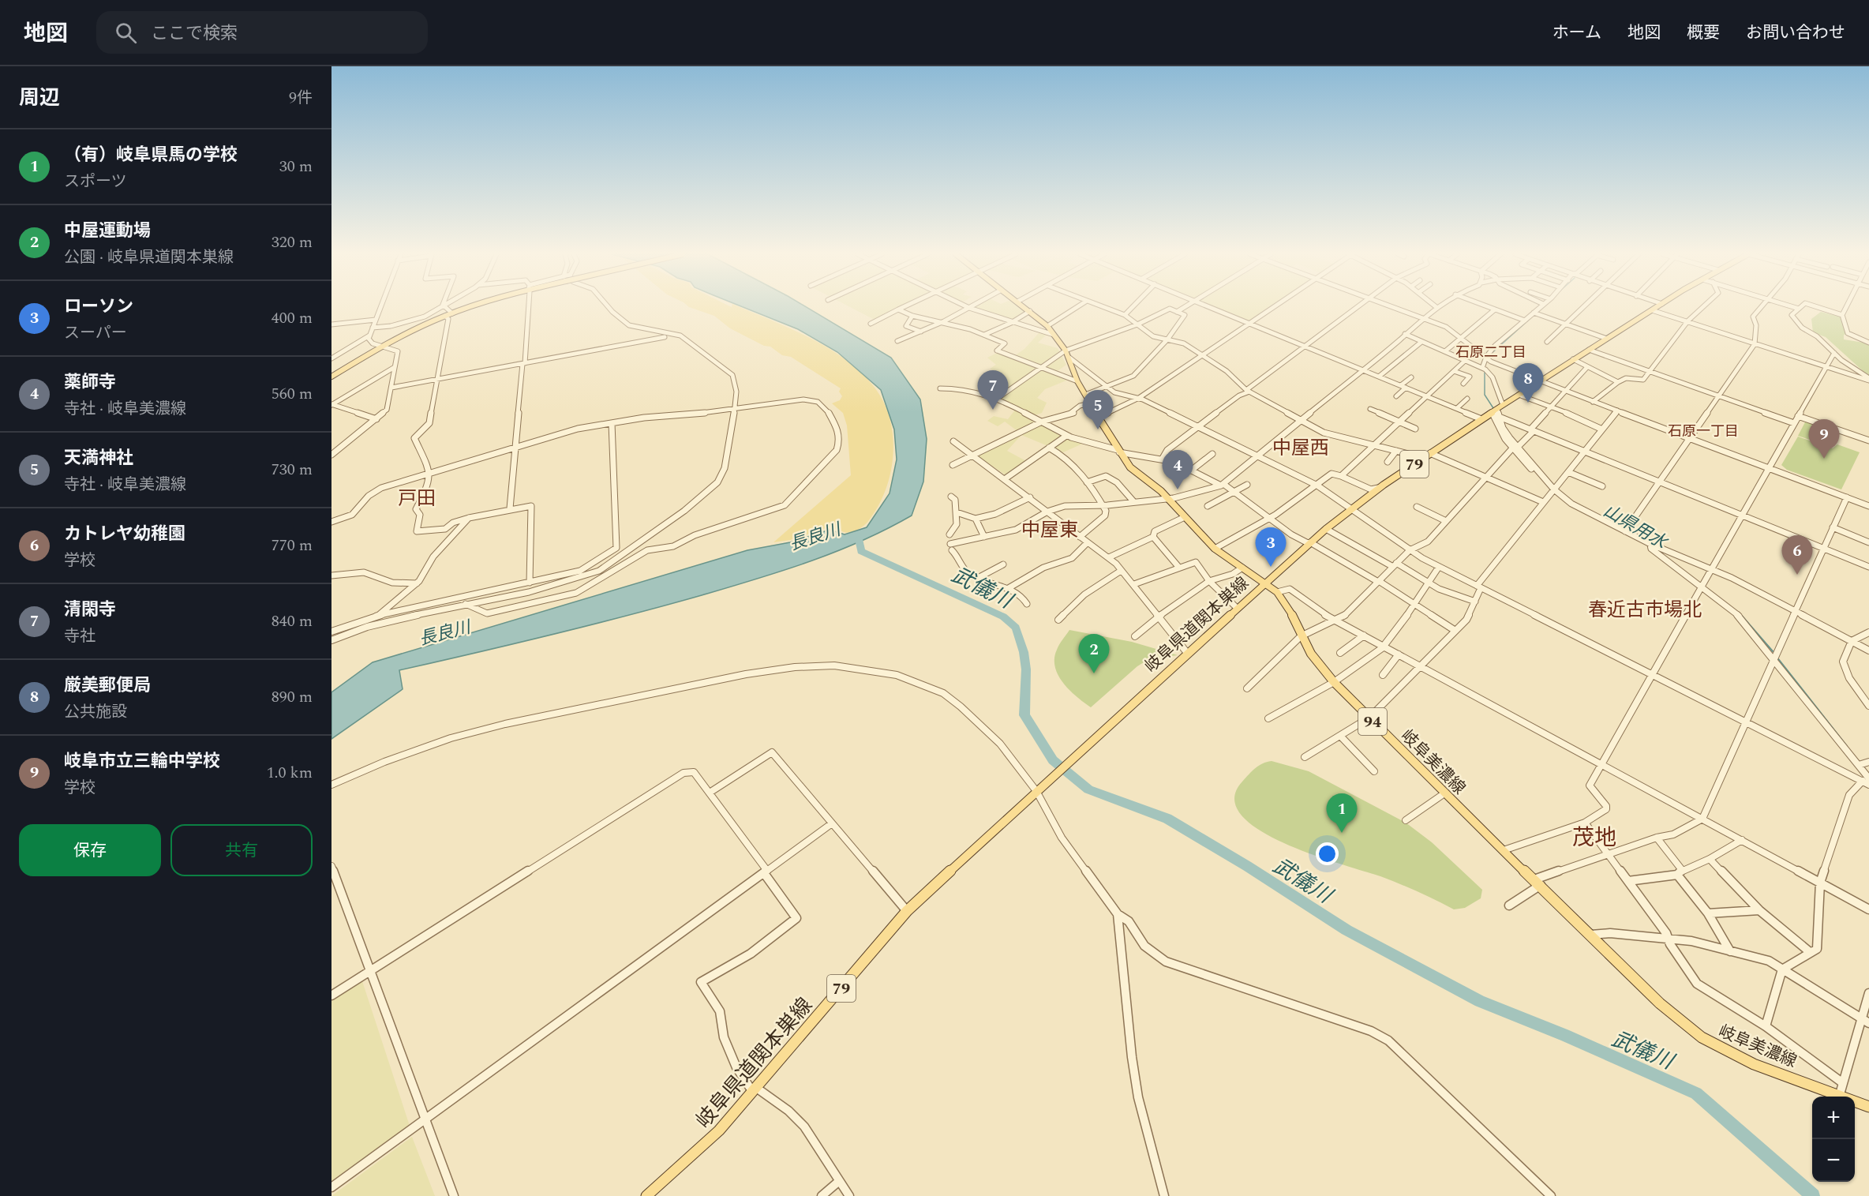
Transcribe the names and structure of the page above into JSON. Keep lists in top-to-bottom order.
{
  "streets": {
    "main road": [
      "79",
      "岐阜県道関本巣線",
      "94",
      "岐阜美濃線"
    ]
  },
  "crossings": [
    ["岐阜県道関本巣線", "岐阜美濃線"]
  ],
  "districts": [
    "石原二丁目",
    "石原一丁目",
    "中屋西",
    "戸田",
    "中屋東",
    "春近古市場北",
    "茂地"
  ],
  "water": ["山県用水", "長良川", "武儀川"],
  "page": {
    "header": "地図",
    "search": "ここで検索",
    "nav": [
      "ホーム",
      "地図",
      "概要",
      "お問い合わせ"
    ],
    "heading": ["周辺", "9件"],
    "list": [
      {
        "mark": "1",
        "name": "（有）岐阜県馬の学校",
        "note": "スポーツ",
        "value": "30 m"
      },
      {
        "mark": "2",
        "name": "中屋運動場",
        "note": "公園 · 岐阜県道関本巣線",
        "value": "320 m"
      },
      {
        "mark": "3",
        "name": "ローソン",
        "note": "スーパー",
        "value": "400 m"
      },
      {
        "mark": "4",
        "name": "薬師寺",
        "note": "寺社 · 岐阜美濃線",
        "value": "560 m"
      },
      {
        "mark": "5",
        "name": "天満神社",
        "note": "寺社 · 岐阜美濃線",
        "value": "730 m"
      },
      {
        "mark": "6",
        "name": "カトレヤ幼稚園",
        "note": "学校",
        "value": "770 m"
      },
      {
        "mark": "7",
        "name": "清閑寺",
        "note": "寺社",
        "value": "840 m"
      },
      {
        "mark": "8",
        "name": "厳美郵便局",
        "note": "公共施設",
        "value": "890 m"
      },
      {
        "mark": "9",
        "name": "岐阜市立三輪中学校",
        "note": "学校",
        "value": "1.0 km"
      }
    ],
    "pins": [
      "8",
      "7",
      "5",
      "9",
      "4",
      "3",
      "6",
      "2",
      "1"
    ],
    "buttons": ["保存", "共有"],
    "map_buttons": ["+", "−"]
  }
}
